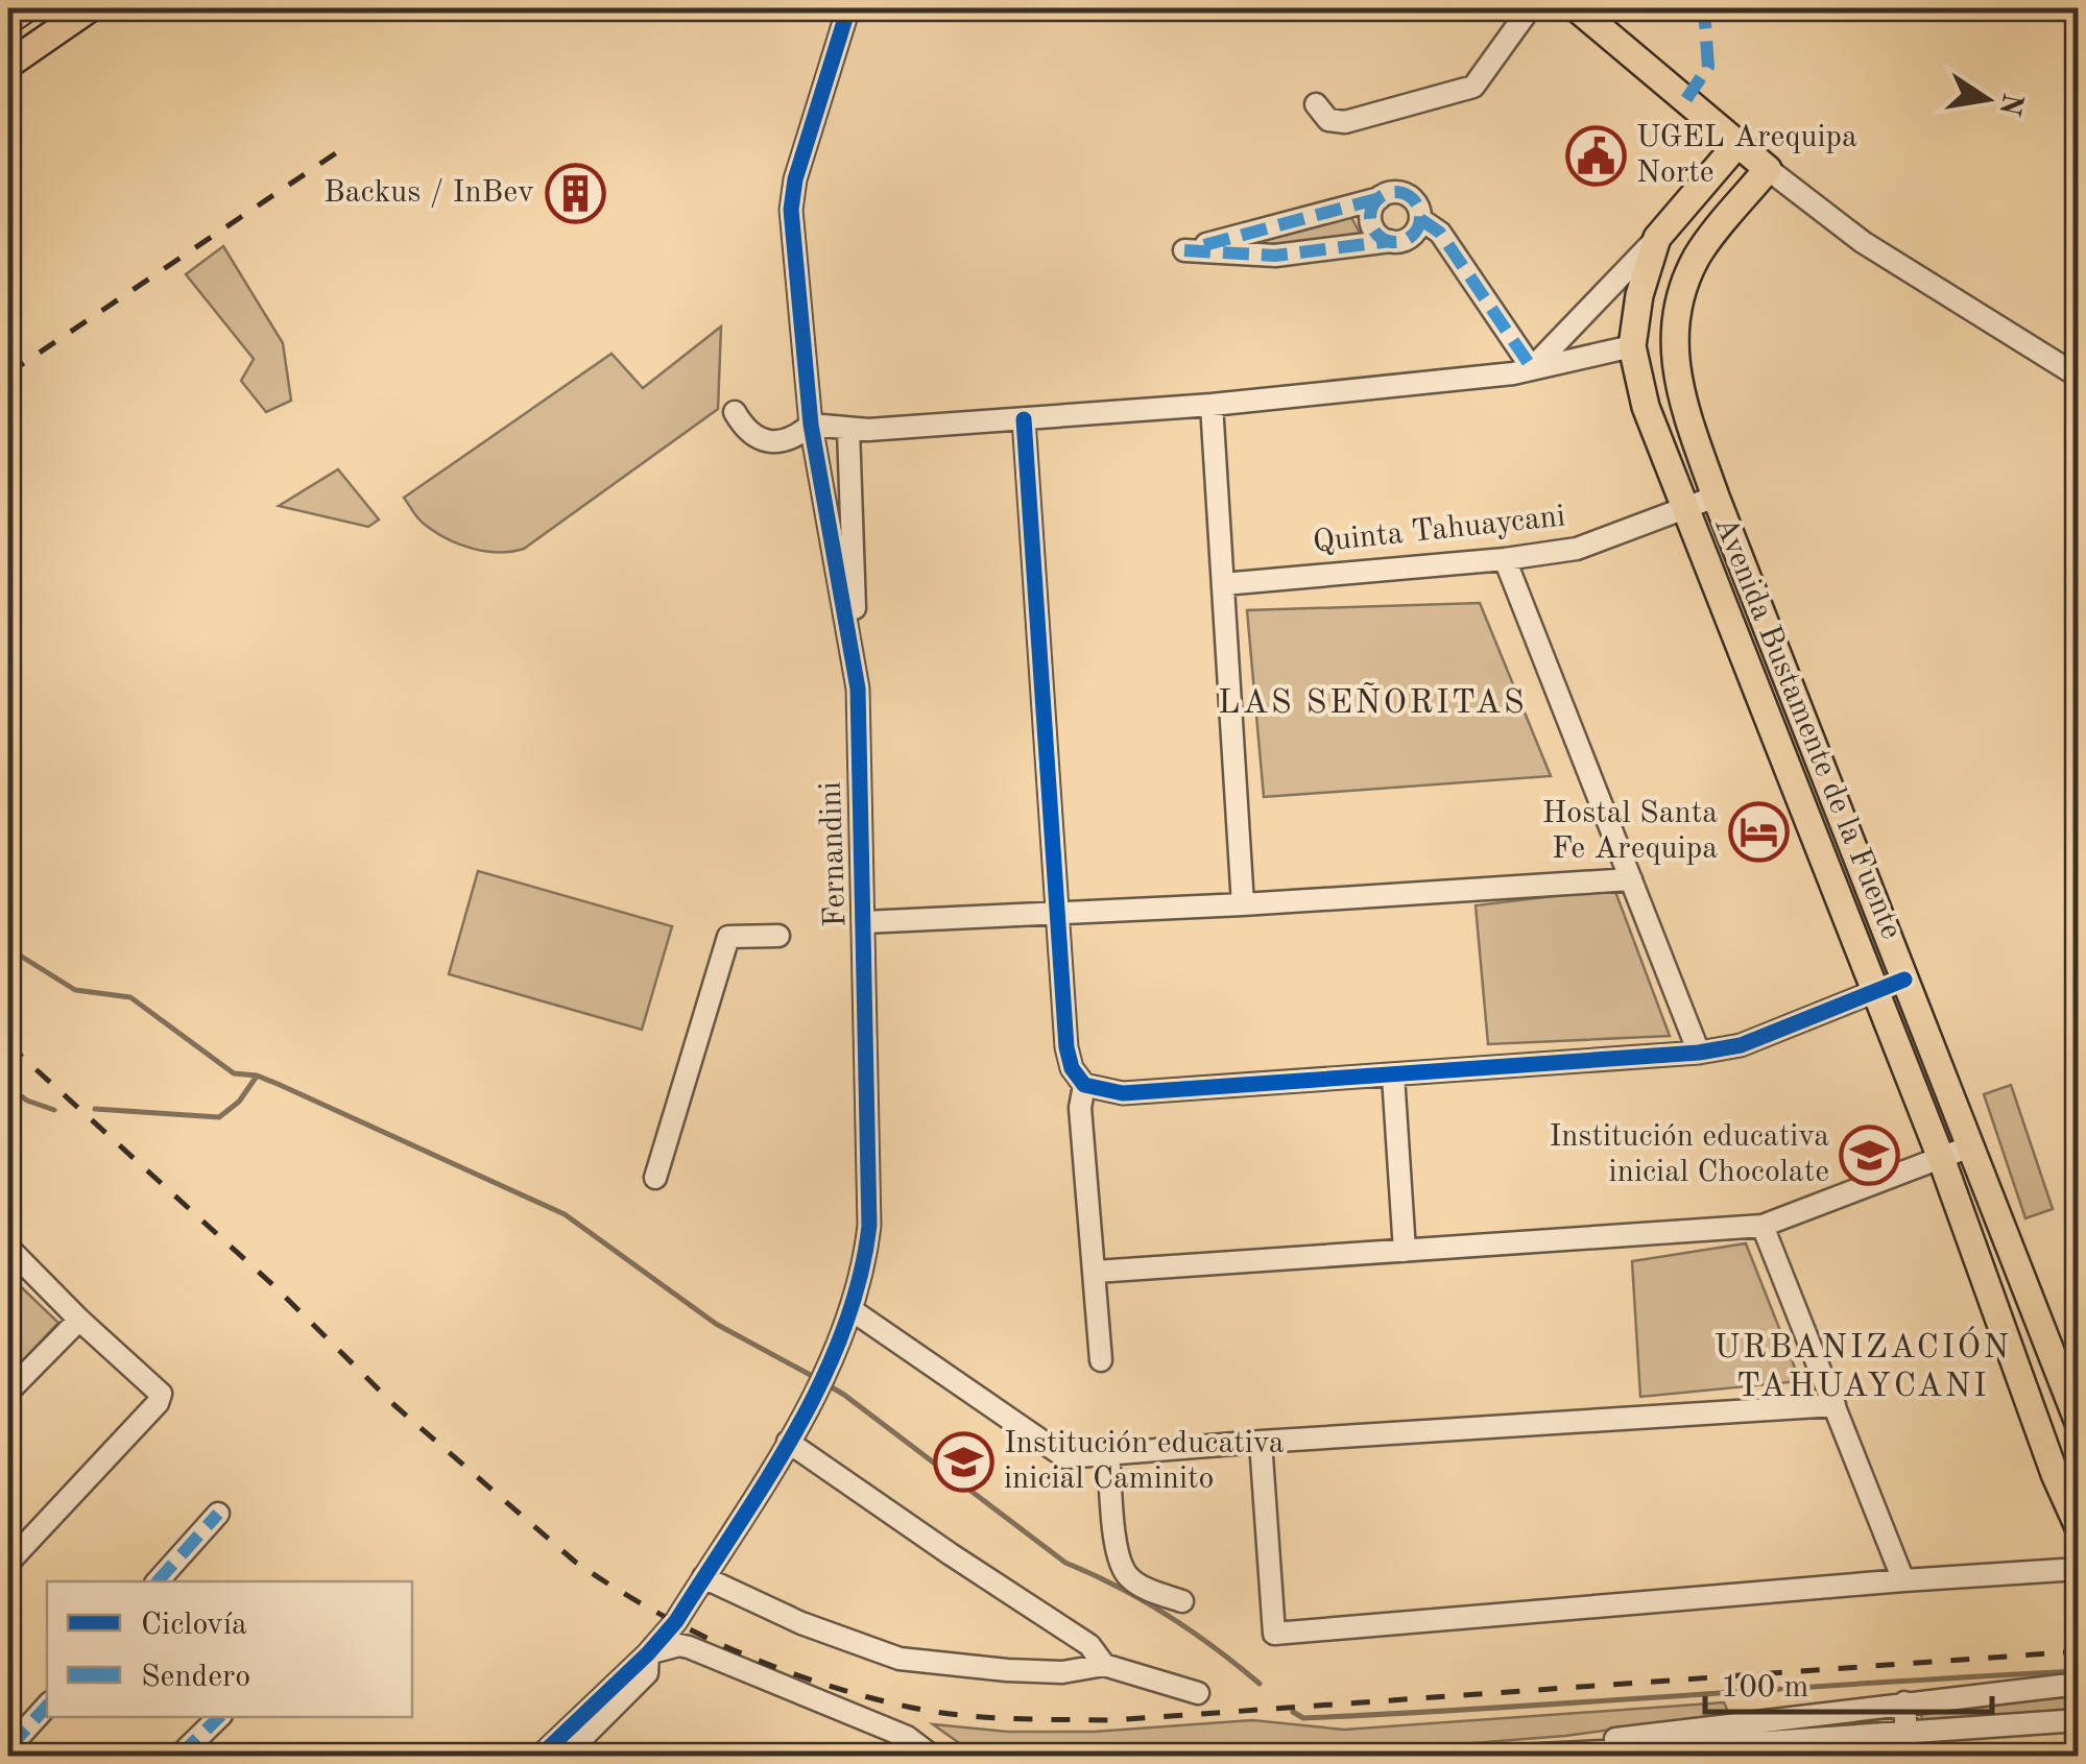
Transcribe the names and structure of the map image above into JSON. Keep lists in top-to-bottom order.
{
  "streets": {
    "main road": ["Avenida Bustamente de la Fuente"],
    "street": ["Quinta Tahuaycani", "Fernandini"]
  },
  "crossings": [
    ["Quinta Tahuaycani", "Avenida Bustamente de la Fuente"]
  ],
  "districts": ["LAS SEÑORITAS", "URBANIZACIÓN TAHUAYCANI"],
  "places": {
    "public building": ["UGEL Arequipa Norte"],
    "building": ["Backus / InBev"],
    "hotel": ["Hostal Santa Fe Arequipa"],
    "school or university": ["Institución educativa inicial Chocolate", "Institución educativa inicial Caminito"]
  },
  "legend": ["Ciclovía", "Sendero"],
  "scale_bar": "100 m",
  "north": "right"
}
